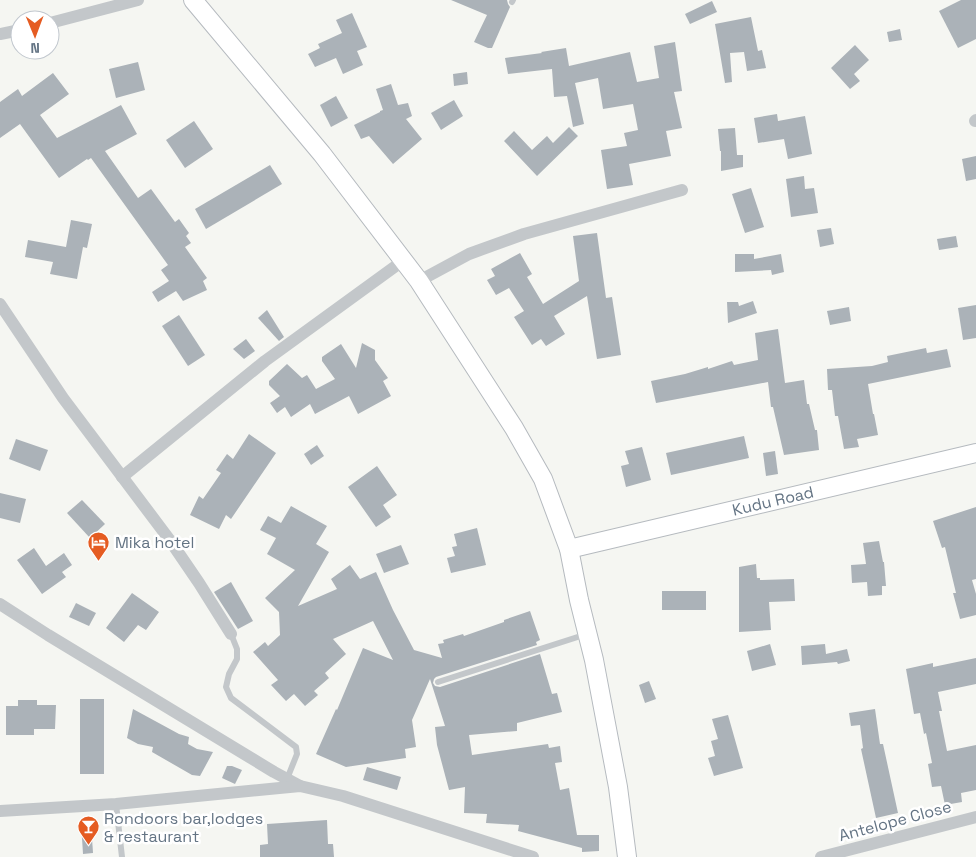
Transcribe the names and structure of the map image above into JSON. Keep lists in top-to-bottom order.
{
  "streets": {
    "street": ["Kudu Road", "Antelope Close"]
  },
  "places": {
    "hotel": ["Mika hotel"],
    "bar": ["Rondoors bar,lodges & restaurant"]
  },
  "north": "bottom"
}
